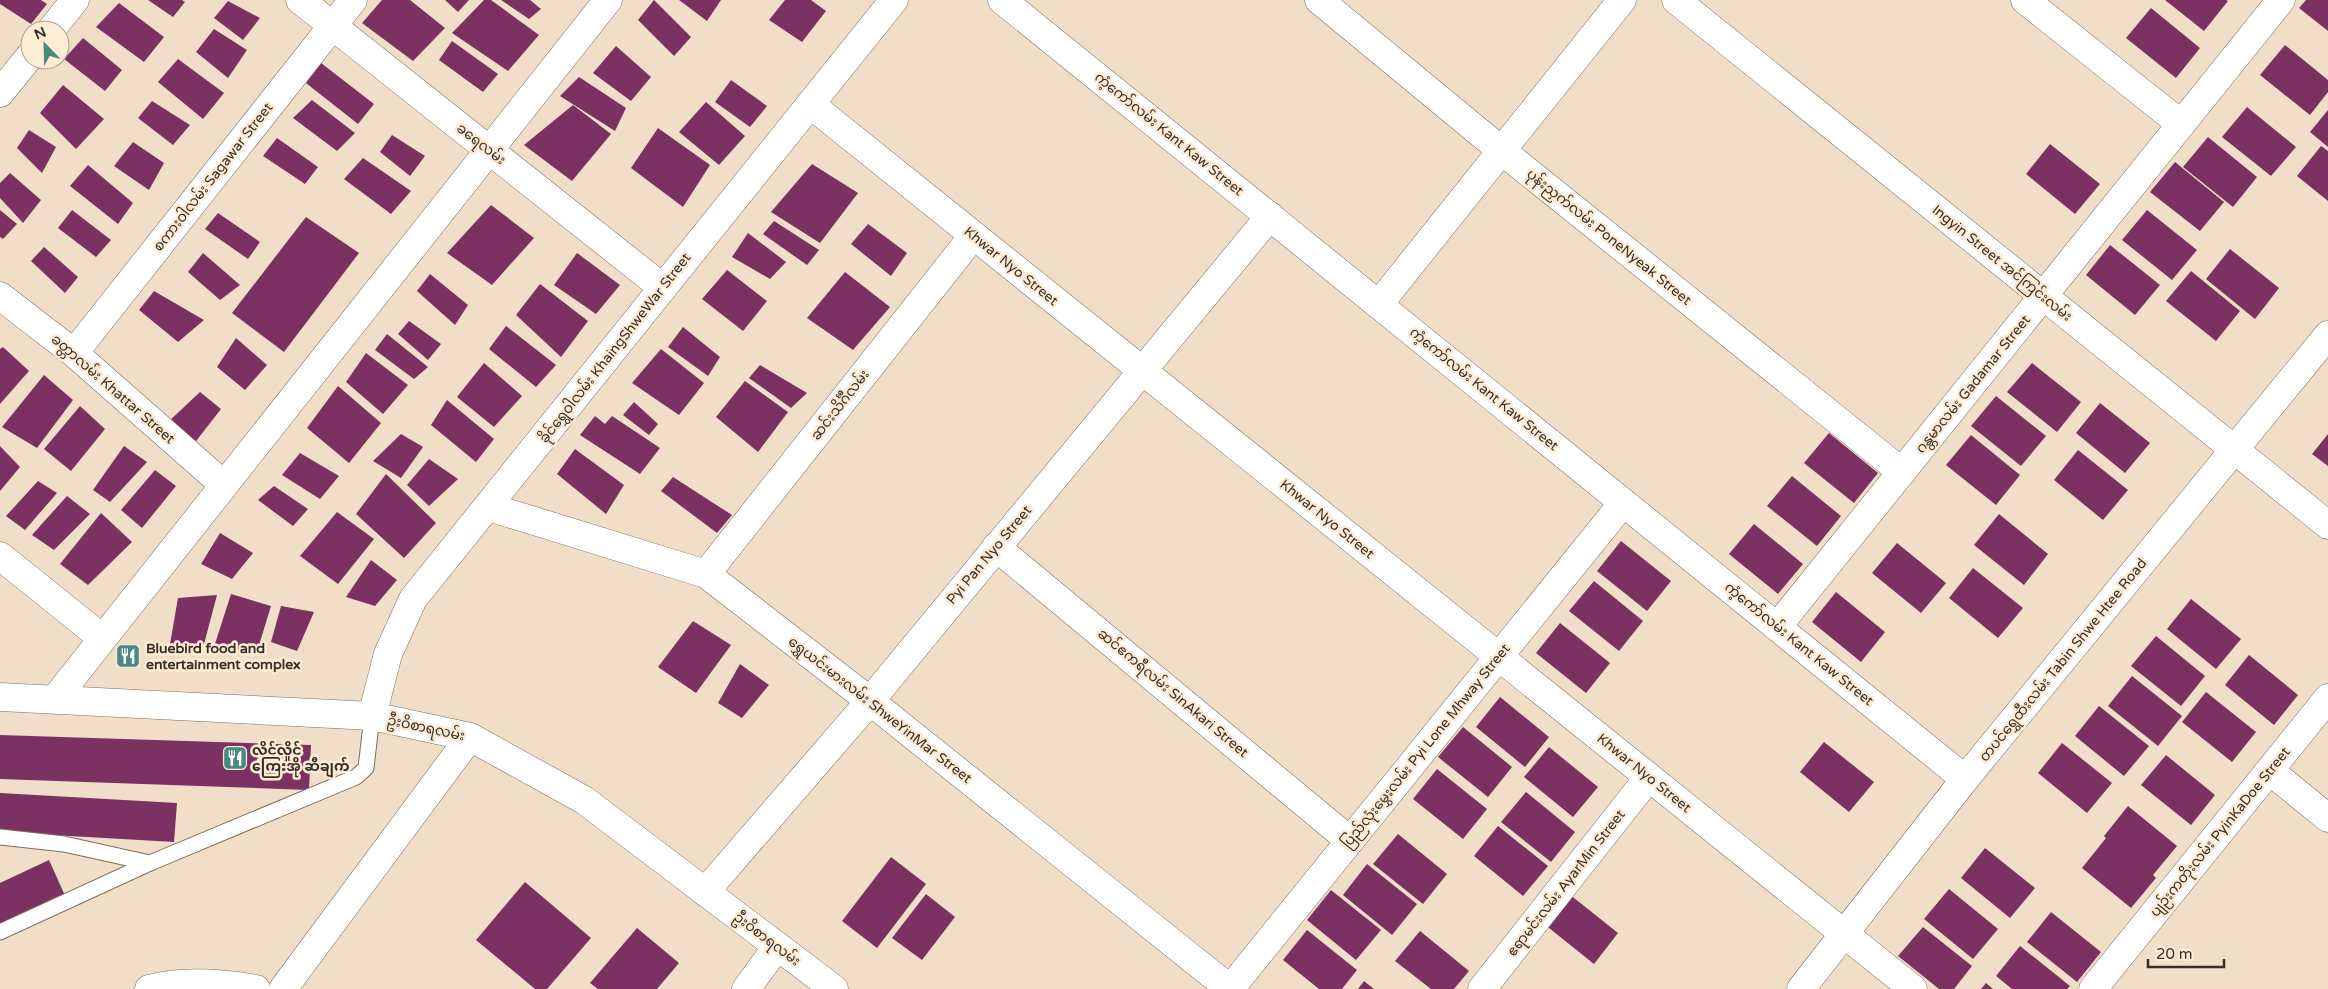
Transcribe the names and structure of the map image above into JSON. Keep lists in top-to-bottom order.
{
  "streets": {
    "street": [
      "ကံ့ကော်လမ်း Kant Kaw Street",
      "ခရေလမ်း",
      "စကားဝါလမ်း Sagawar Street",
      "ပုန်းညှက်လမ်း PoneNyeak Street",
      "Ingyin Street အင်ကြင်းလမ်း",
      "Khwar Nyo Street",
      "ခိုင်ရွှေဝါလမ်း KhaingShweWar Street",
      "ဂန္တမာလမ်း Gadamar Street",
      "ခတ္တာလမ်း Khattar Street",
      "ဆင်းသိင်္ဂီလမ်း",
      "Pyi Pan Nyo Street",
      "တပင်ရွှေထီးလမ်း Tabin Shwe Htee Road",
      "ဆင်ဧကရီလမ်း SinAkari Street",
      "ရွှေယင်းမားလမ်း ShweYinMar Street",
      "ဦးဝိစာရလမ်း",
      "ပြည်လုံးမွှေးလမ်း Pyi Lone Mhway Street",
      "ပျဉ်းကတိုးလမ်း PyinKaDoe Street",
      "ဧရာမင်းလမ်း AyarMin Street"
    ]
  },
  "crossings": [
    ["ကံ့ကော်လမ်း Kant Kaw Street", "ဂန္တမာလမ်း Gadamar Street"],
    ["ကံ့ကော်လမ်း Kant Kaw Street", "Pyi Pan Nyo Street"],
    ["ကံ့ကော်လမ်း Kant Kaw Street", "တပင်ရွှေထီးလမ်း Tabin Shwe Htee Road"],
    ["ကံ့ကော်လမ်း Kant Kaw Street", "ပြည်လုံးမွှေးလမ်း Pyi Lone Mhway Street"],
    ["ခရေလမ်း", "စကားဝါလမ်း Sagawar Street"],
    ["ခရေလမ်း", "ခိုင်ရွှေဝါလမ်း KhaingShweWar Street"],
    ["စကားဝါလမ်း Sagawar Street", "ခတ္တာလမ်း Khattar Street"],
    ["ပုန်းညှက်လမ်း PoneNyeak Street", "ဂန္တမာလမ်း Gadamar Street"],
    ["Ingyin Street အင်ကြင်းလမ်း", "ဂန္တမာလမ်း Gadamar Street"],
    ["Ingyin Street အင်ကြင်းလမ်း", "တပင်ရွှေထီးလမ်း Tabin Shwe Htee Road"],
    ["Khwar Nyo Street", "ခိုင်ရွှေဝါလမ်း KhaingShweWar Street"],
    ["Khwar Nyo Street", "ဆင်းသိင်္ဂီလမ်း"],
    ["Khwar Nyo Street", "Pyi Pan Nyo Street"],
    ["Khwar Nyo Street", "တပင်ရွှေထီးလမ်း Tabin Shwe Htee Road"],
    ["Khwar Nyo Street", "ပြည်လုံးမွှေးလမ်း Pyi Lone Mhway Street"],
    ["Khwar Nyo Street", "ဧရာမင်းလမ်း AyarMin Street"],
    ["ခိုင်ရွှေဝါလမ်း KhaingShweWar Street", "ရွှေယင်းမားလမ်း ShweYinMar Street"],
    ["ခိုင်ရွှေဝါလမ်း KhaingShweWar Street", "ဦးဝိစာရလမ်း"],
    ["ဆင်းသိင်္ဂီလမ်း", "ရွှေယင်းမားလမ်း ShweYinMar Street"],
    ["Pyi Pan Nyo Street", "ဆင်ဧကရီလမ်း SinAkari Street"],
    ["Pyi Pan Nyo Street", "ရွှေယင်းမားလမ်း ShweYinMar Street"],
    ["Pyi Pan Nyo Street", "ဦးဝိစာရလမ်း"],
    ["ဆင်ဧကရီလမ်း SinAkari Street", "ပြည်လုံးမွှေးလမ်း Pyi Lone Mhway Street"],
    ["ရွှေယင်းမားလမ်း ShweYinMar Street", "ပြည်လုံးမွှေးလမ်း Pyi Lone Mhway Street"]
  ],
  "places": {
    "restaurant": ["Bluebird food and entertainment complex", "လှိုင်လှိုင် ကြေးအို ဆီချက်"]
  },
  "scale_bar": "20 m",
  "north": "top left"
}
